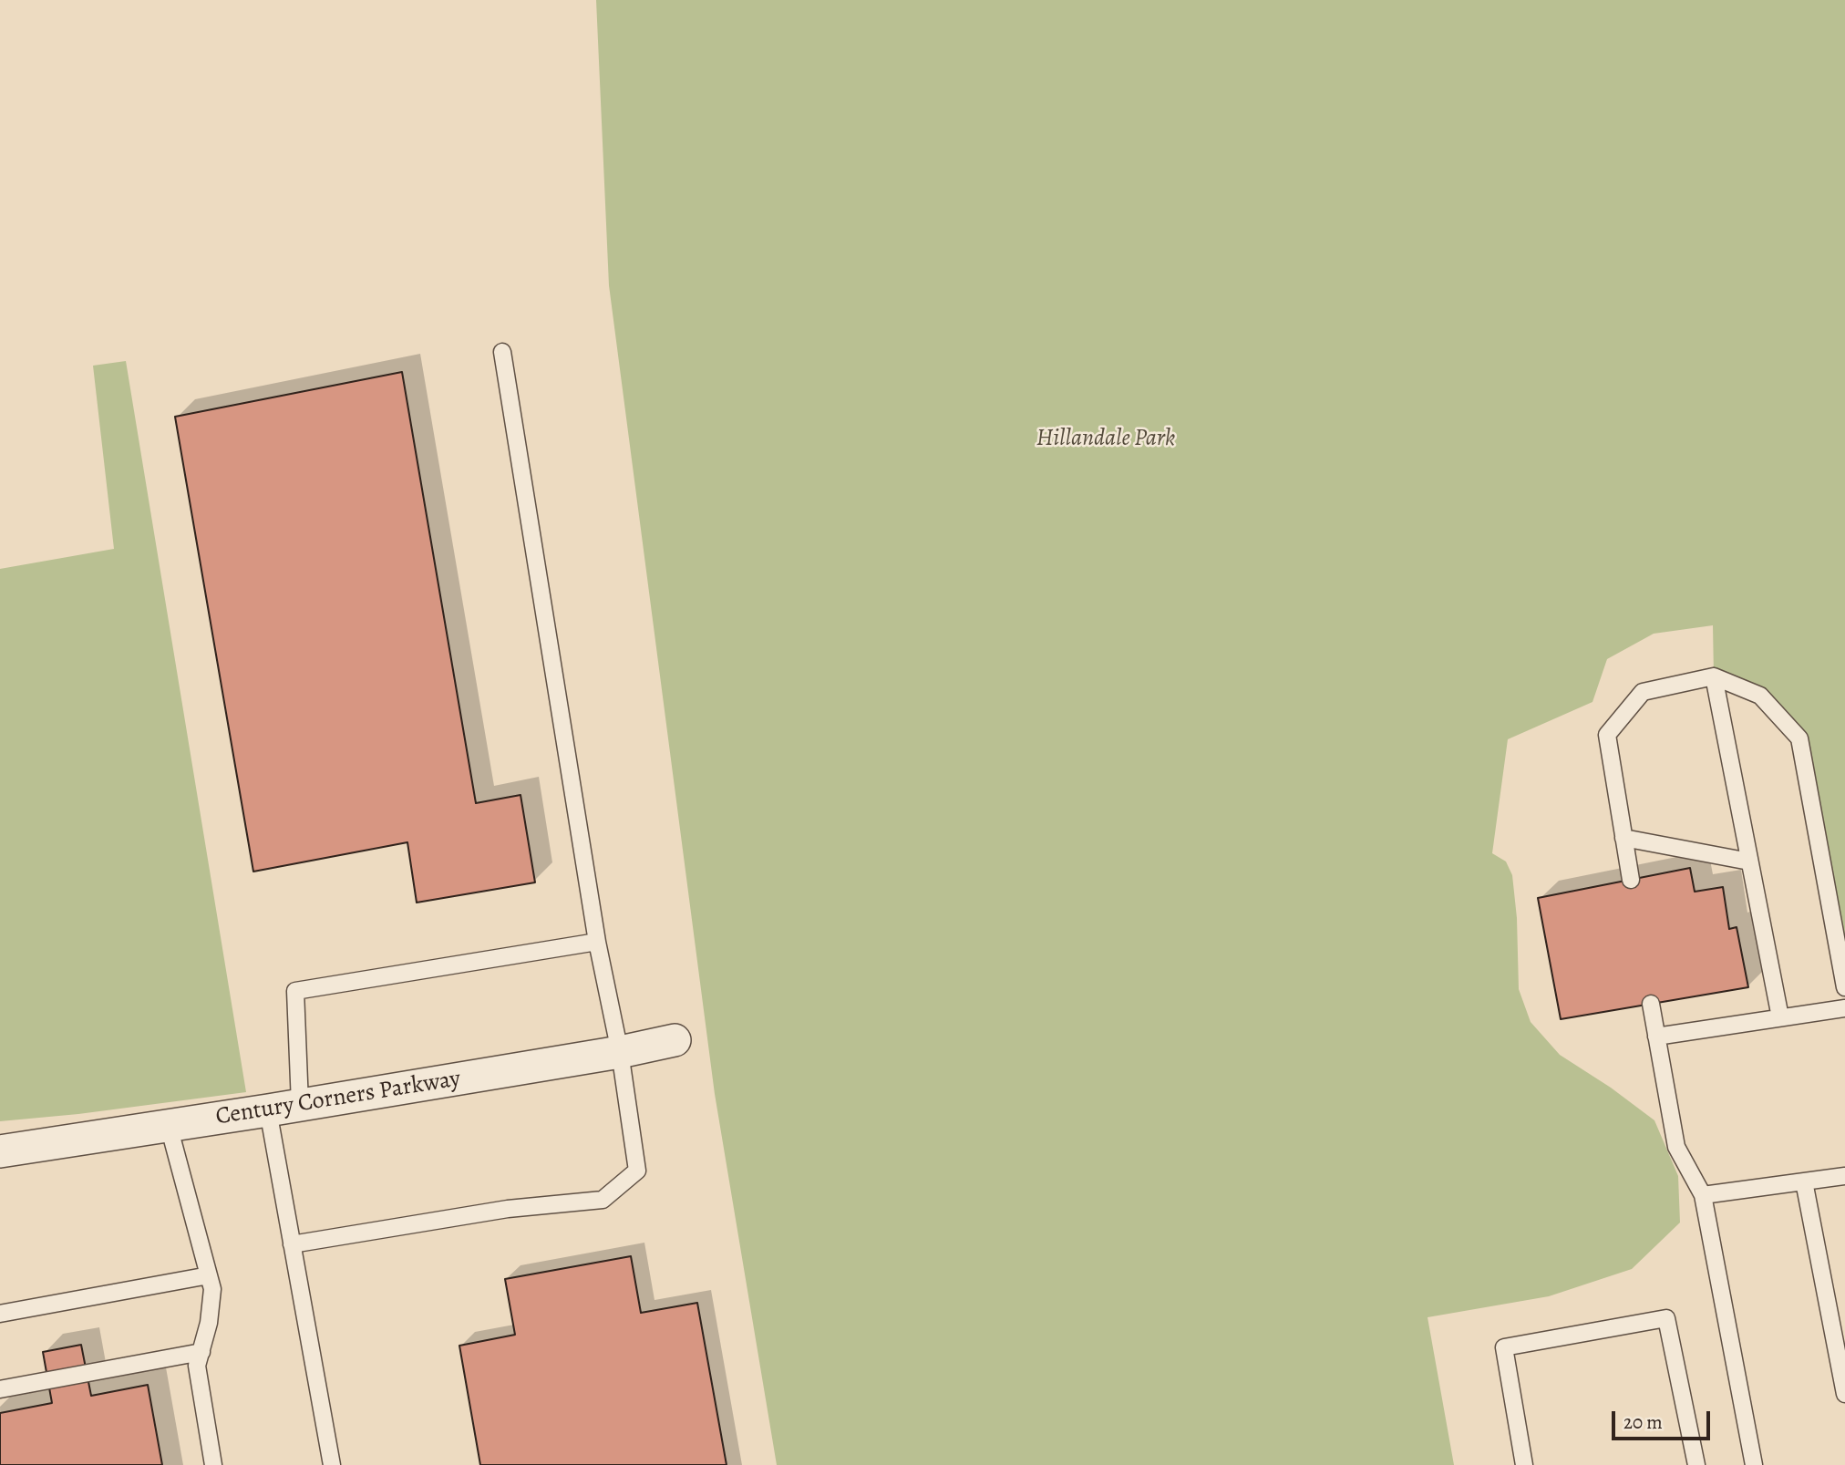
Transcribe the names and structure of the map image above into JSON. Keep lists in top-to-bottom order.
{
  "streets": {
    "street": ["Century Corners Parkway"]
  },
  "parks": ["Hillandale Park"],
  "scale_bar": "20 m"
}
